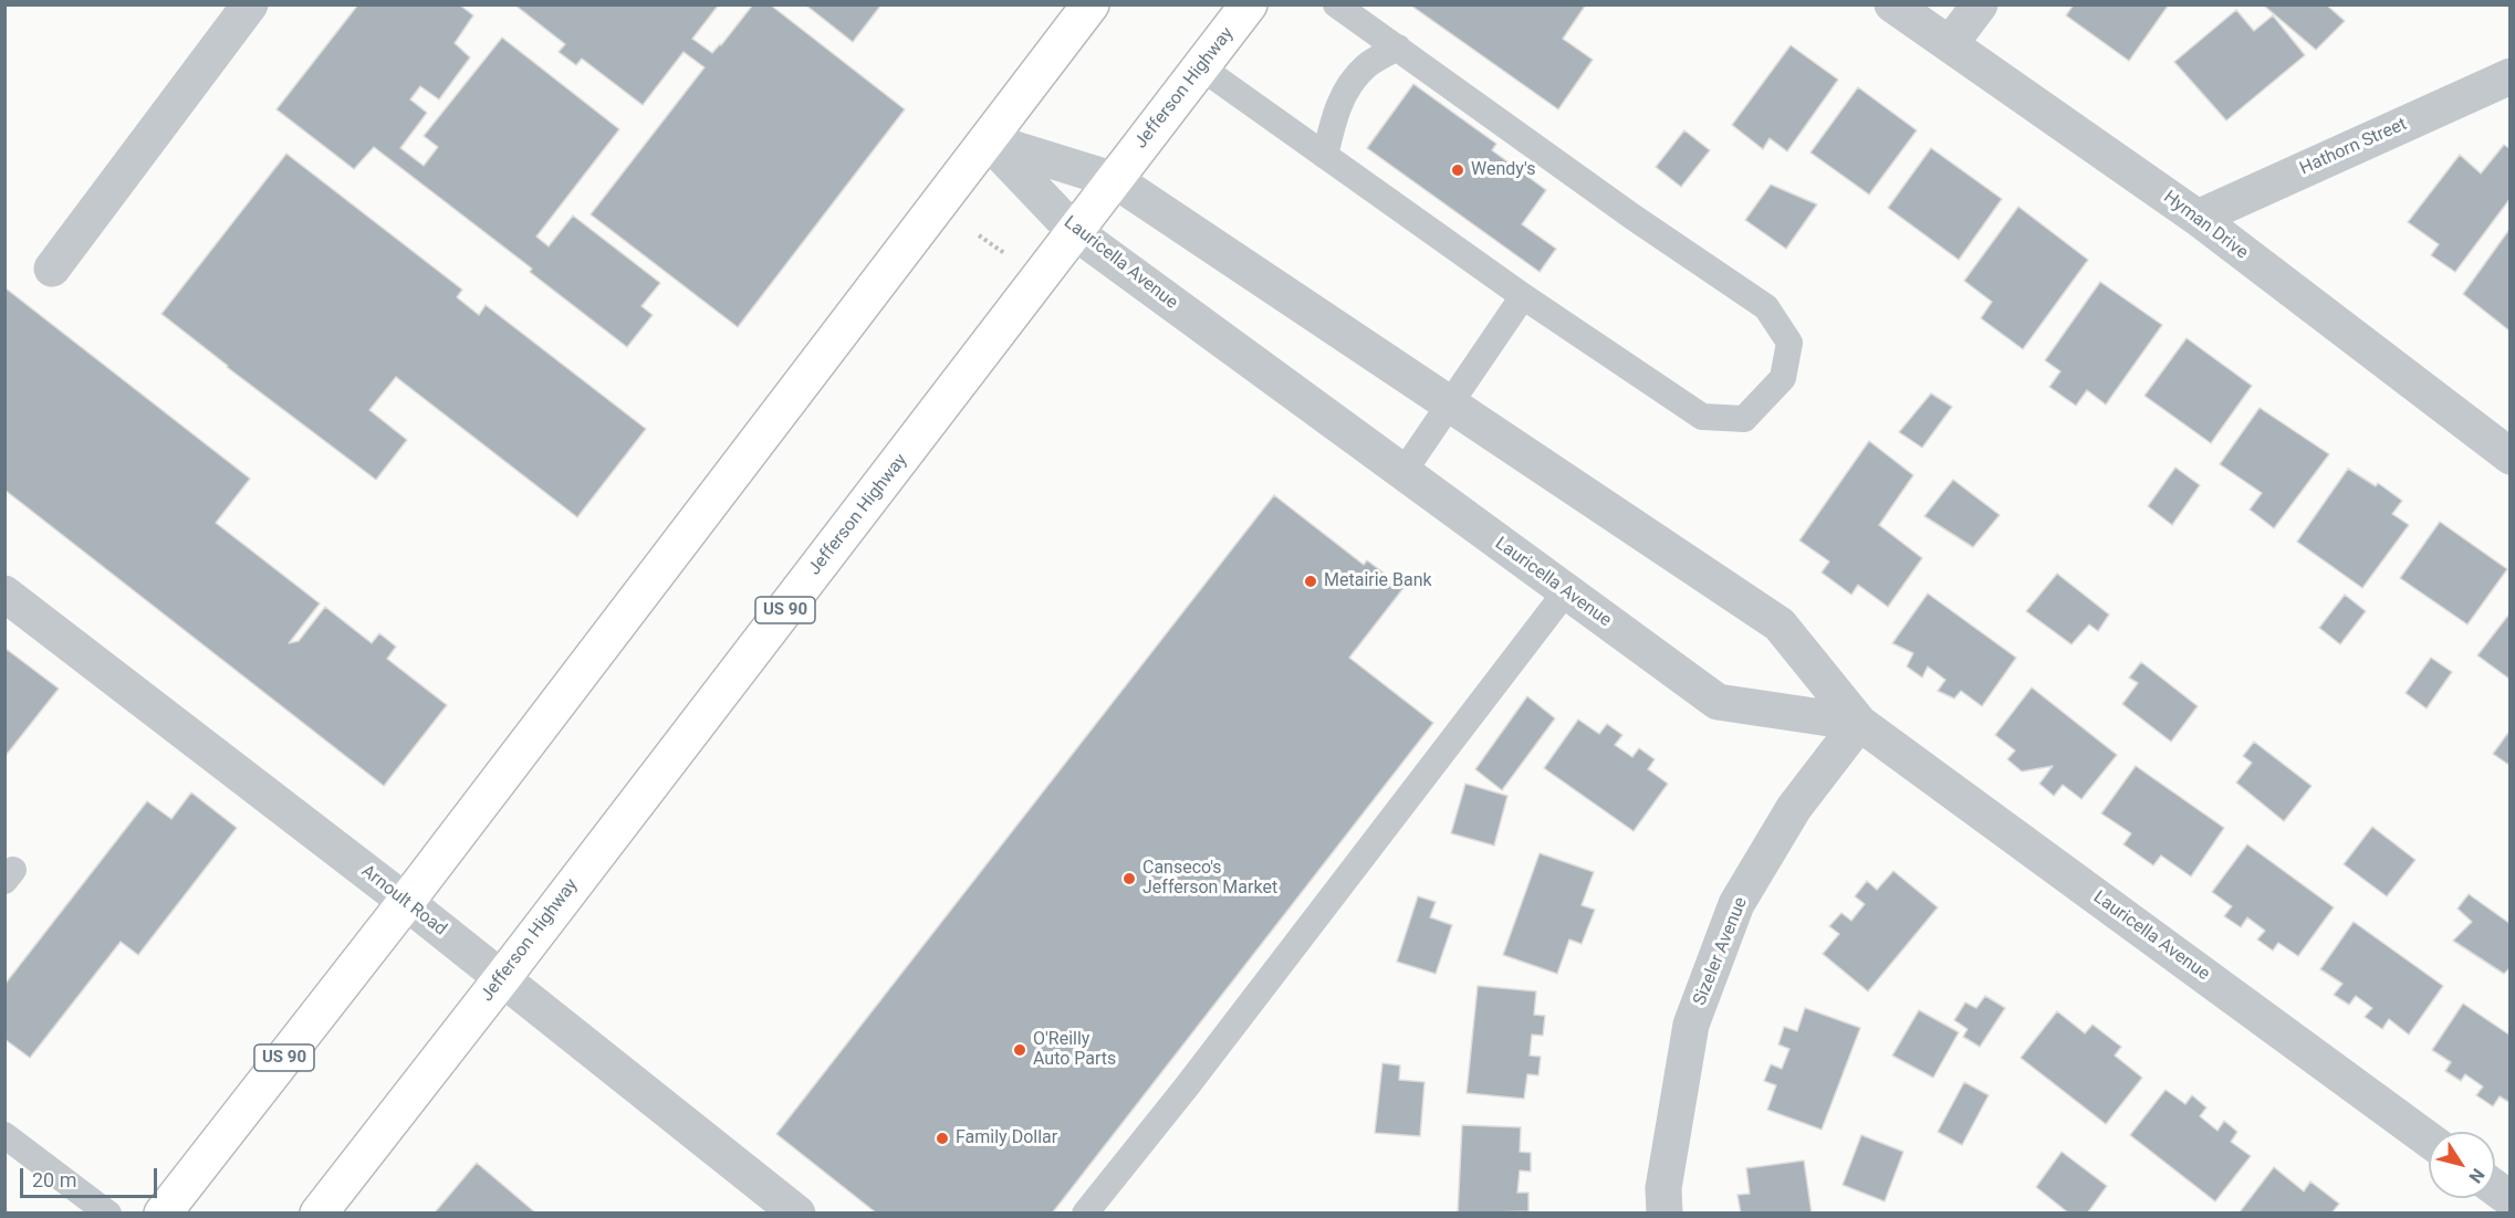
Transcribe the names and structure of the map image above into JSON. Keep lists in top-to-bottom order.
{
  "streets": {
    "main road": ["Jefferson Highway", "US 90"],
    "street": [
      "Hathorn Street",
      "Hyman Drive",
      "Lauricella Avenue",
      "Arnoult Road",
      "Sizeler Avenue"
    ]
  },
  "crossings": [
    ["Jefferson Highway", "Lauricella Avenue"],
    ["Jefferson Highway", "Arnoult Road"],
    ["Hathorn Street", "Hyman Drive"],
    ["Lauricella Avenue", "US 90"],
    ["Lauricella Avenue", "Sizeler Avenue"],
    ["US 90", "Arnoult Road"]
  ],
  "places": [
    "Wendy's",
    "Metairie Bank",
    "Canseco's Jefferson Market",
    "O'Reilly Auto Parts",
    "Family Dollar"
  ],
  "scale_bar": "20 m",
  "north": "bottom right"
}
